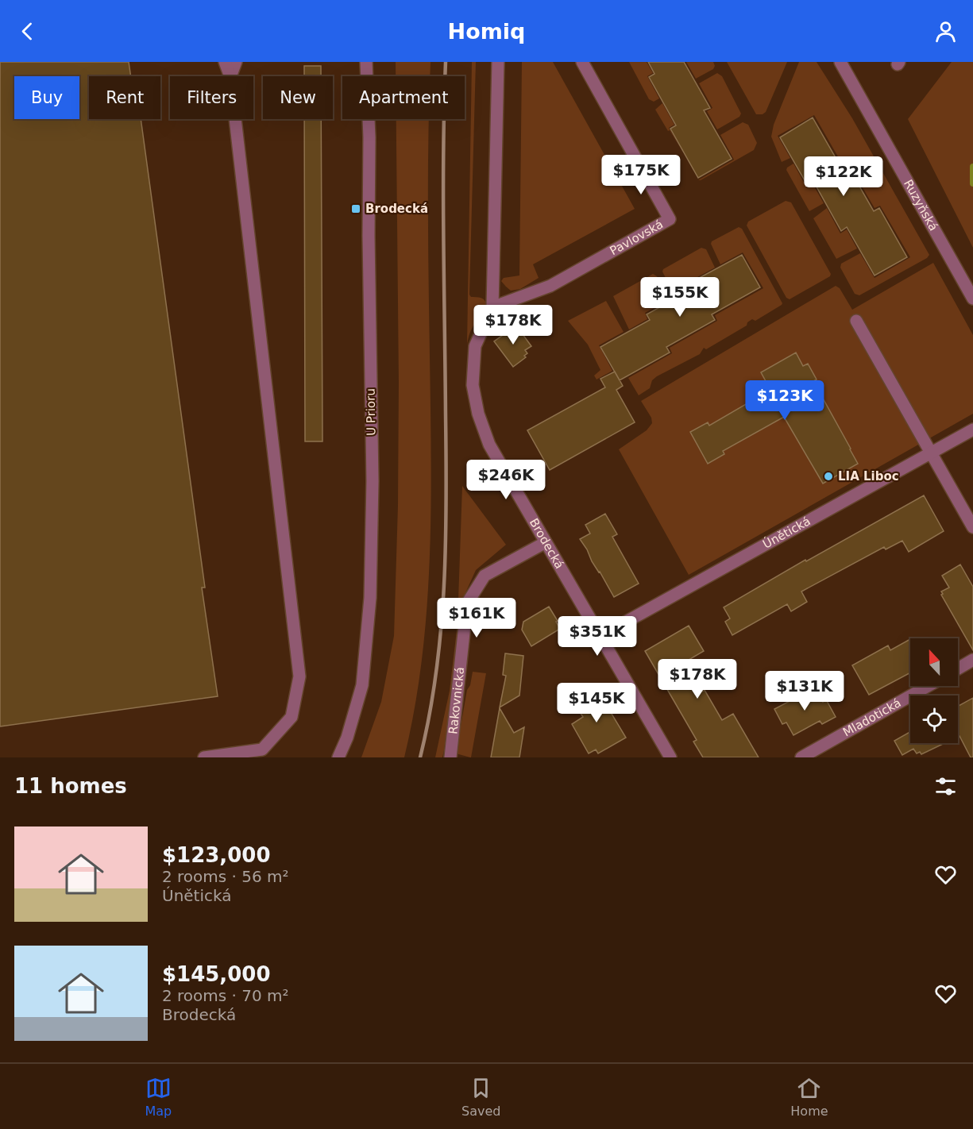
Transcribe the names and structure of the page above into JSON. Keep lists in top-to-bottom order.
{
  "streets": {
    "street": [
      "Ruzyňská",
      "Pavlovská",
      "U Prioru",
      "Únětická",
      "Brodecká",
      "Rakovnická",
      "Mladotická"
    ]
  },
  "crossings": [
    ["Pavlovská", "Brodecká"],
    ["Únětická", "Brodecká"],
    ["Brodecká", "Rakovnická"]
  ],
  "places": {
    "transit": ["Brodecká"],
    "other": ["LIA Liboc"]
  },
  "north": "top",
  "page": {
    "header": "Homiq",
    "chip": [
      "Buy",
      "Rent",
      "Filters",
      "New",
      "Apartment"
    ],
    "price": [
      "$175K",
      "$122K",
      "$155K",
      "$178K",
      "$123K",
      "$246K",
      "$161K",
      "$351K",
      "$178K",
      "$131K",
      "$145K"
    ],
    "heading": "11 homes",
    "list": [
      {
        "name": "$123,000",
        "note": "2 rooms · 56 m² · Únětická"
      },
      {
        "name": "$145,000",
        "note": "2 rooms · 70 m² · Brodecká"
      }
    ],
    "tabs": ["Map", "Saved", "Home"]
  }
}
